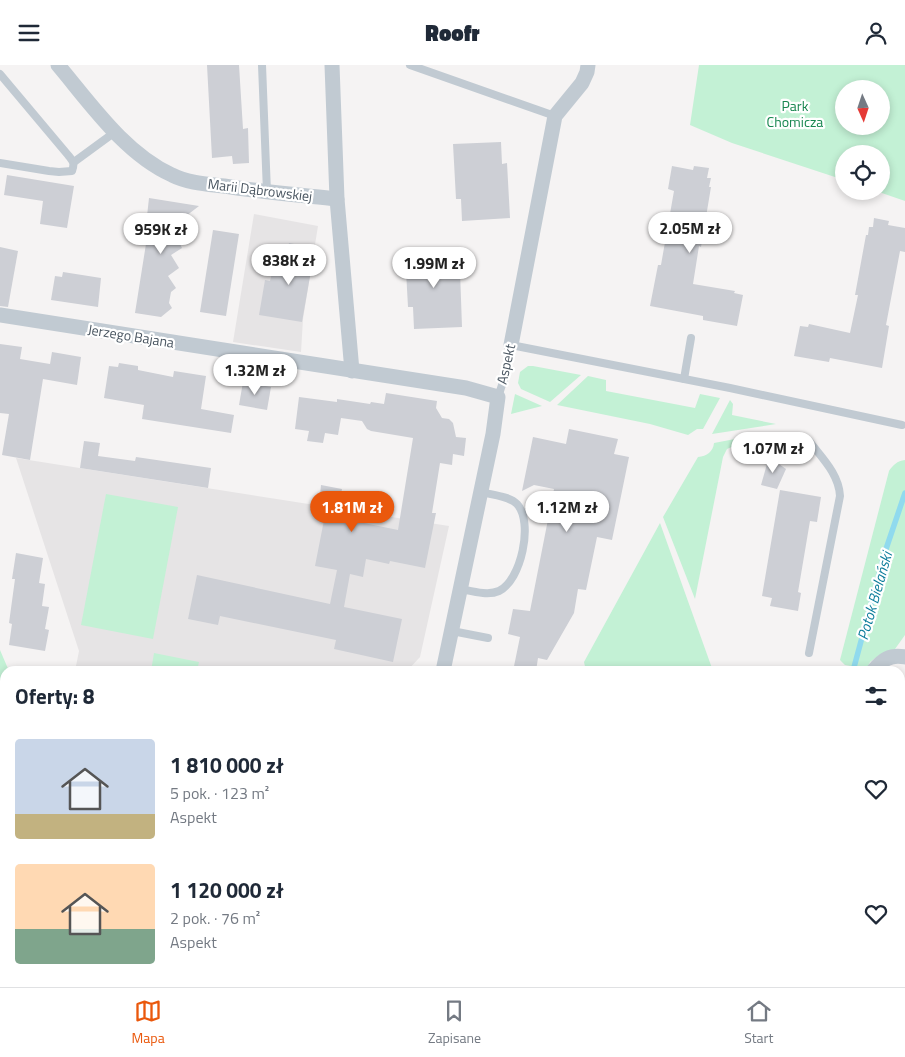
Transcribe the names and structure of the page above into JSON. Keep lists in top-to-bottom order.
{
  "streets": {
    "street": ["Marii Dąbrowskiej", "Jerzego Bajana", "Aspekt"]
  },
  "crossings": [
    ["Jerzego Bajana", "Aspekt"]
  ],
  "water": ["Potok Bielański"],
  "parks": ["Park Chomicza"],
  "north": "bottom",
  "page": {
    "header": "Roofr",
    "price": [
      "2.05M zł",
      "959K zł",
      "838K zł",
      "1.99M zł",
      "1.32M zł",
      "1.07M zł",
      "1.81M zł",
      "1.12M zł"
    ],
    "heading": "Oferty: 8",
    "list": [
      {
        "name": "1 810 000 zł",
        "note": "5 pok. · 123 m² · Aspekt"
      },
      {
        "name": "1 120 000 zł",
        "note": "2 pok. · 76 m² · Aspekt"
      }
    ],
    "tabs": ["Mapa", "Zapisane", "Start"]
  }
}
